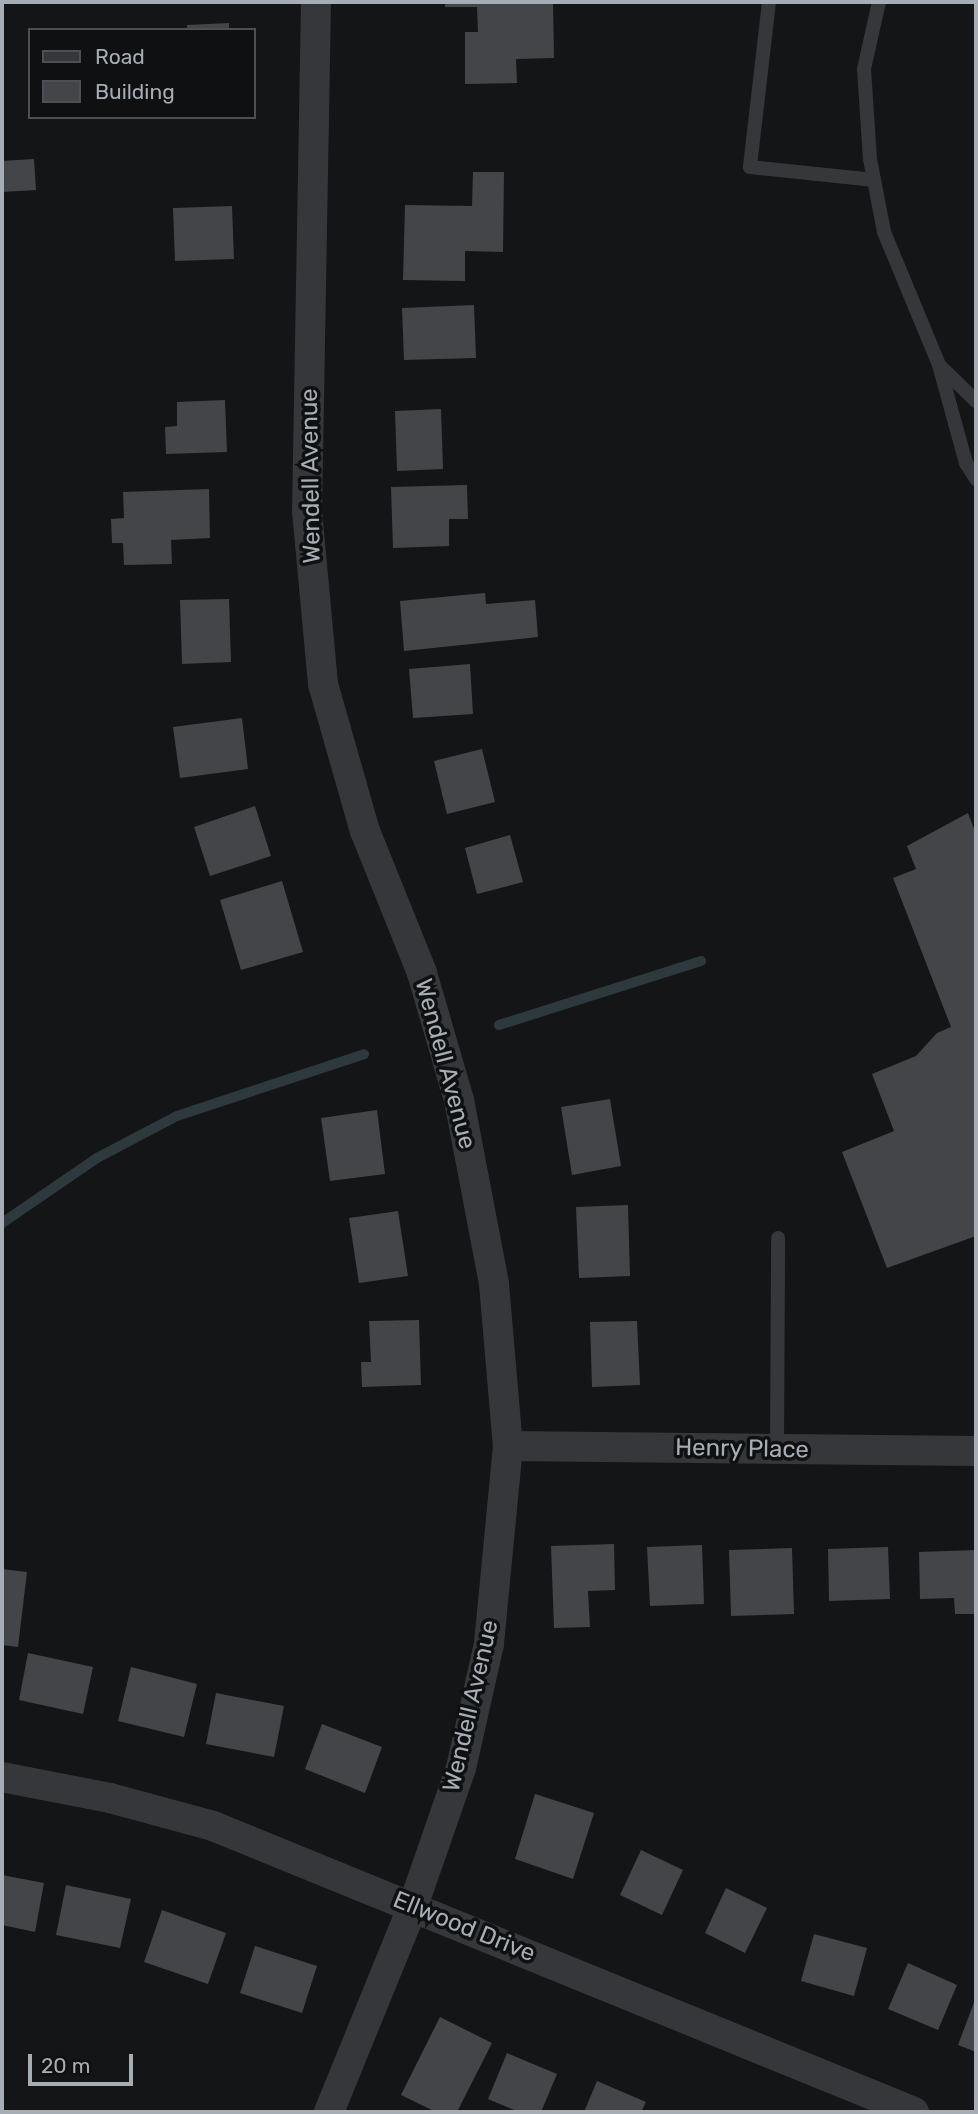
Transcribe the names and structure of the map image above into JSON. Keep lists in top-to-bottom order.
{
  "streets": {
    "street": ["Wendell Avenue", "Henry Place", "Ellwood Drive"]
  },
  "crossings": [
    ["Wendell Avenue", "Henry Place"],
    ["Wendell Avenue", "Ellwood Drive"]
  ],
  "legend": ["Road", "Building"],
  "scale_bar": "20 m"
}
